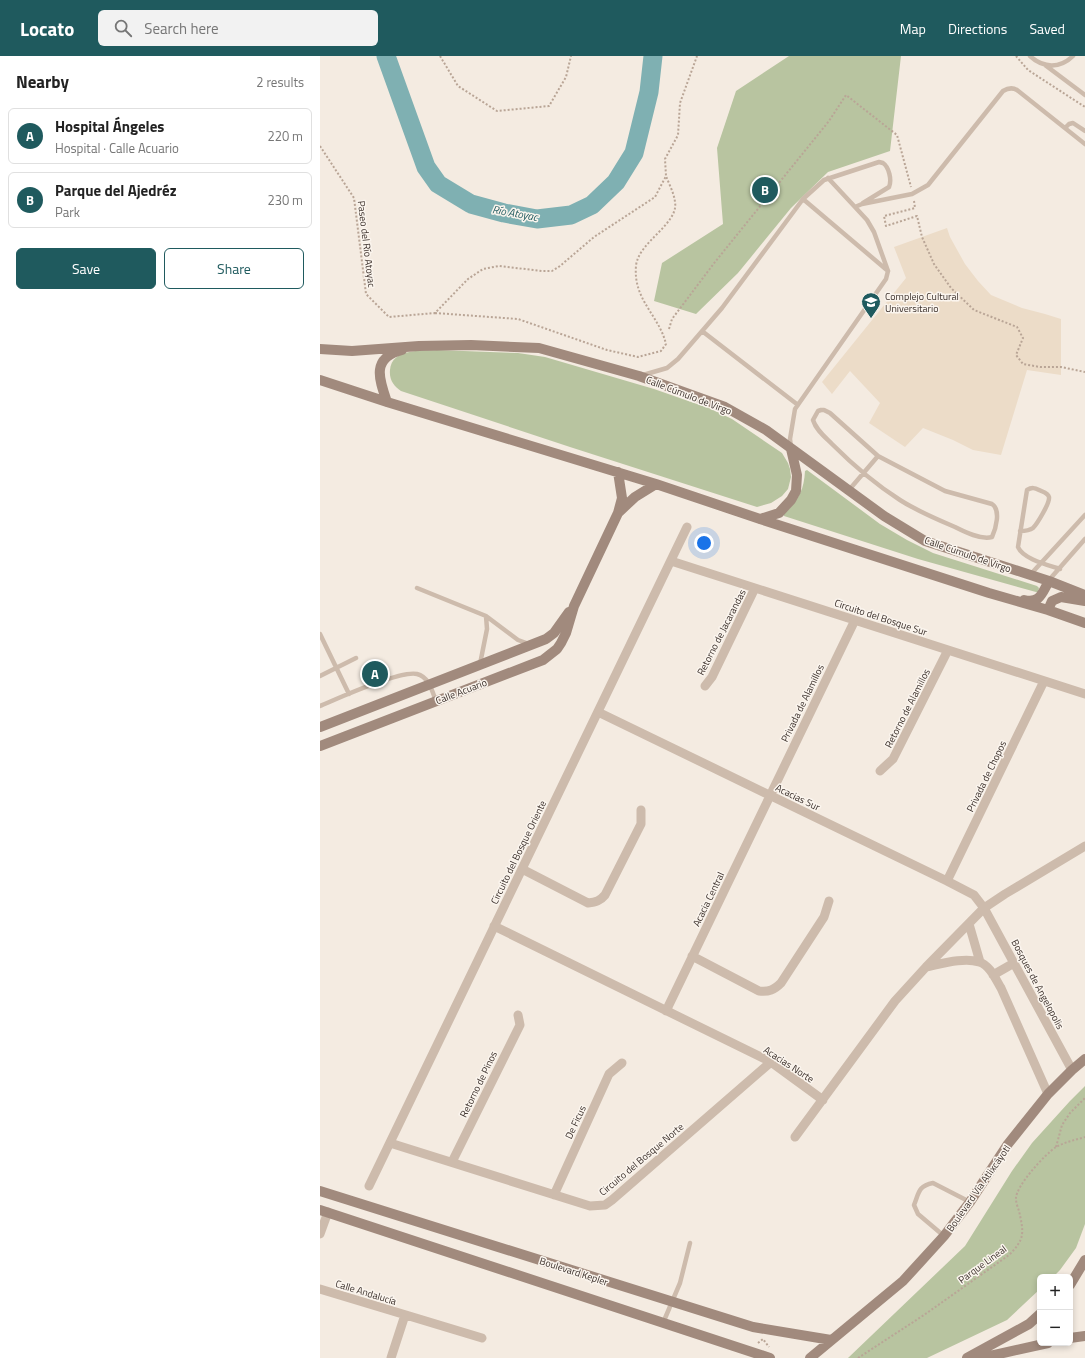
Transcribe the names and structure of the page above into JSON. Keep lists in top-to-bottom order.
{
  "streets": {
    "main road": [
      "Calle Cúmulo de Virgo",
      "Calle Acuario",
      "Boulevard Vía Atlixcáyotl",
      "Boulevard Kepler"
    ],
    "street": [
      "Circuito del Bosque Sur",
      "Retorno de Jacarandas",
      "Privada de Alamillos",
      "Retorno de Alamillos",
      "Privada de Chopos",
      "Acacias Sur",
      "Circuito del Bosque Oriente",
      "Acacia Central",
      "Bosques de Angelopolis",
      "Acacias Norte",
      "Retorno de Pinos",
      "De Ficus",
      "Circuito del Bosque Norte",
      "Calle Andalucía"
    ],
    "path": ["Paseo del Río Atoyac", "Parque Lineal"]
  },
  "crossings": [
    ["Circuito del Bosque Sur", "Retorno de Jacarandas"],
    ["Circuito del Bosque Sur", "Privada de Alamillos"],
    ["Circuito del Bosque Sur", "Retorno de Alamillos"],
    ["Circuito del Bosque Sur", "Privada de Chopos"],
    ["Circuito del Bosque Sur", "Circuito del Bosque Oriente"],
    ["Privada de Alamillos", "Acacias Sur"],
    ["Privada de Alamillos", "Acacia Central"],
    ["Privada de Chopos", "Acacias Sur"],
    ["Acacias Sur", "Circuito del Bosque Oriente"],
    ["Acacias Sur", "Acacia Central"],
    ["Acacias Sur", "Bosques de Angelopolis"],
    ["Circuito del Bosque Oriente", "Acacias Norte"],
    ["Circuito del Bosque Oriente", "Circuito del Bosque Norte"],
    ["Acacia Central", "Acacias Norte"],
    ["Bosques de Angelopolis", "Boulevard Vía Atlixcáyotl"],
    ["Acacias Norte", "Circuito del Bosque Norte"],
    ["Retorno de Pinos", "Circuito del Bosque Norte"],
    ["De Ficus", "Circuito del Bosque Norte"],
    ["Boulevard Vía Atlixcáyotl", "Boulevard Kepler"]
  ],
  "water": ["Río Atoyac"],
  "places": {
    "school or university": ["Complejo Cultural Universitario"]
  },
  "page": {
    "header": "Locato",
    "search": "Search here",
    "nav": ["Map", "Directions", "Saved"],
    "heading": ["Nearby", "2 results"],
    "list": [
      {
        "mark": "A",
        "name": "Hospital Ángeles",
        "note": "Hospital · Calle Acuario",
        "value": "220 m"
      },
      {
        "mark": "B",
        "name": "Parque del Ajedréz",
        "note": "Park",
        "value": "230 m"
      }
    ],
    "pins": ["B", "A"],
    "buttons": ["Save", "Share"],
    "map_buttons": ["+", "−"]
  }
}
